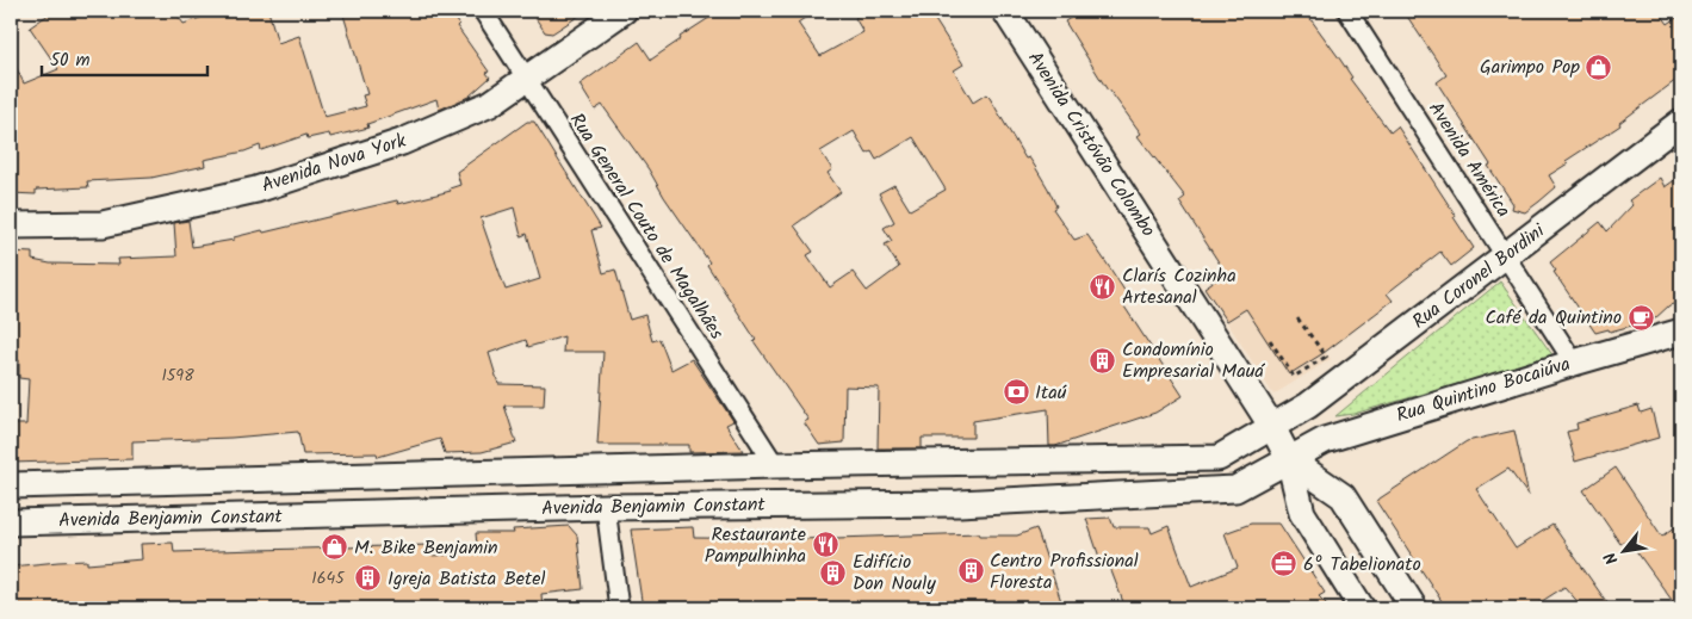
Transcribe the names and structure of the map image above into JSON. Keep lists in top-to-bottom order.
{
  "streets": {
    "main road": [
      "Avenida Cristóvão Colombo",
      "Avenida Nova York",
      "Rua Coronel Bordini",
      "Rua Quintino Bocaiúva",
      "Avenida Benjamin Constant"
    ],
    "street": ["Avenida América", "Rua General Couto de Magalhães"]
  },
  "crossings": [
    ["Avenida Cristóvão Colombo", "Rua Coronel Bordini"],
    ["Avenida Cristóvão Colombo", "Rua Quintino Bocaiúva"],
    ["Avenida Cristóvão Colombo", "Avenida Benjamin Constant"],
    ["Avenida América", "Rua Coronel Bordini"],
    ["Avenida América", "Rua Quintino Bocaiúva"],
    ["Avenida Nova York", "Rua General Couto de Magalhães"],
    ["Rua General Couto de Magalhães", "Avenida Benjamin Constant"],
    ["Rua Coronel Bordini", "Avenida Benjamin Constant"],
    ["Rua Quintino Bocaiúva", "Avenida Benjamin Constant"]
  ],
  "places": {
    "shop": ["Garimpo Pop", "M. Bike Benjamin"],
    "restaurant": ["Clarís Cozinha Artesanal", "Restaurante Pampulhinha"],
    "cafe": ["Café da Quintino"],
    "building": [
      "Condomínio Empresarial Mauá",
      "Centro Profissional Floresta",
      "Edifício Don Nouly",
      "Igreja Batista Betel"
    ],
    "bank": ["Itaú"],
    "office": ["6º Tabelionato"]
  },
  "house_numbers": ["1598", "1645"],
  "scale_bar": "50 m",
  "north": "bottom left"
}
